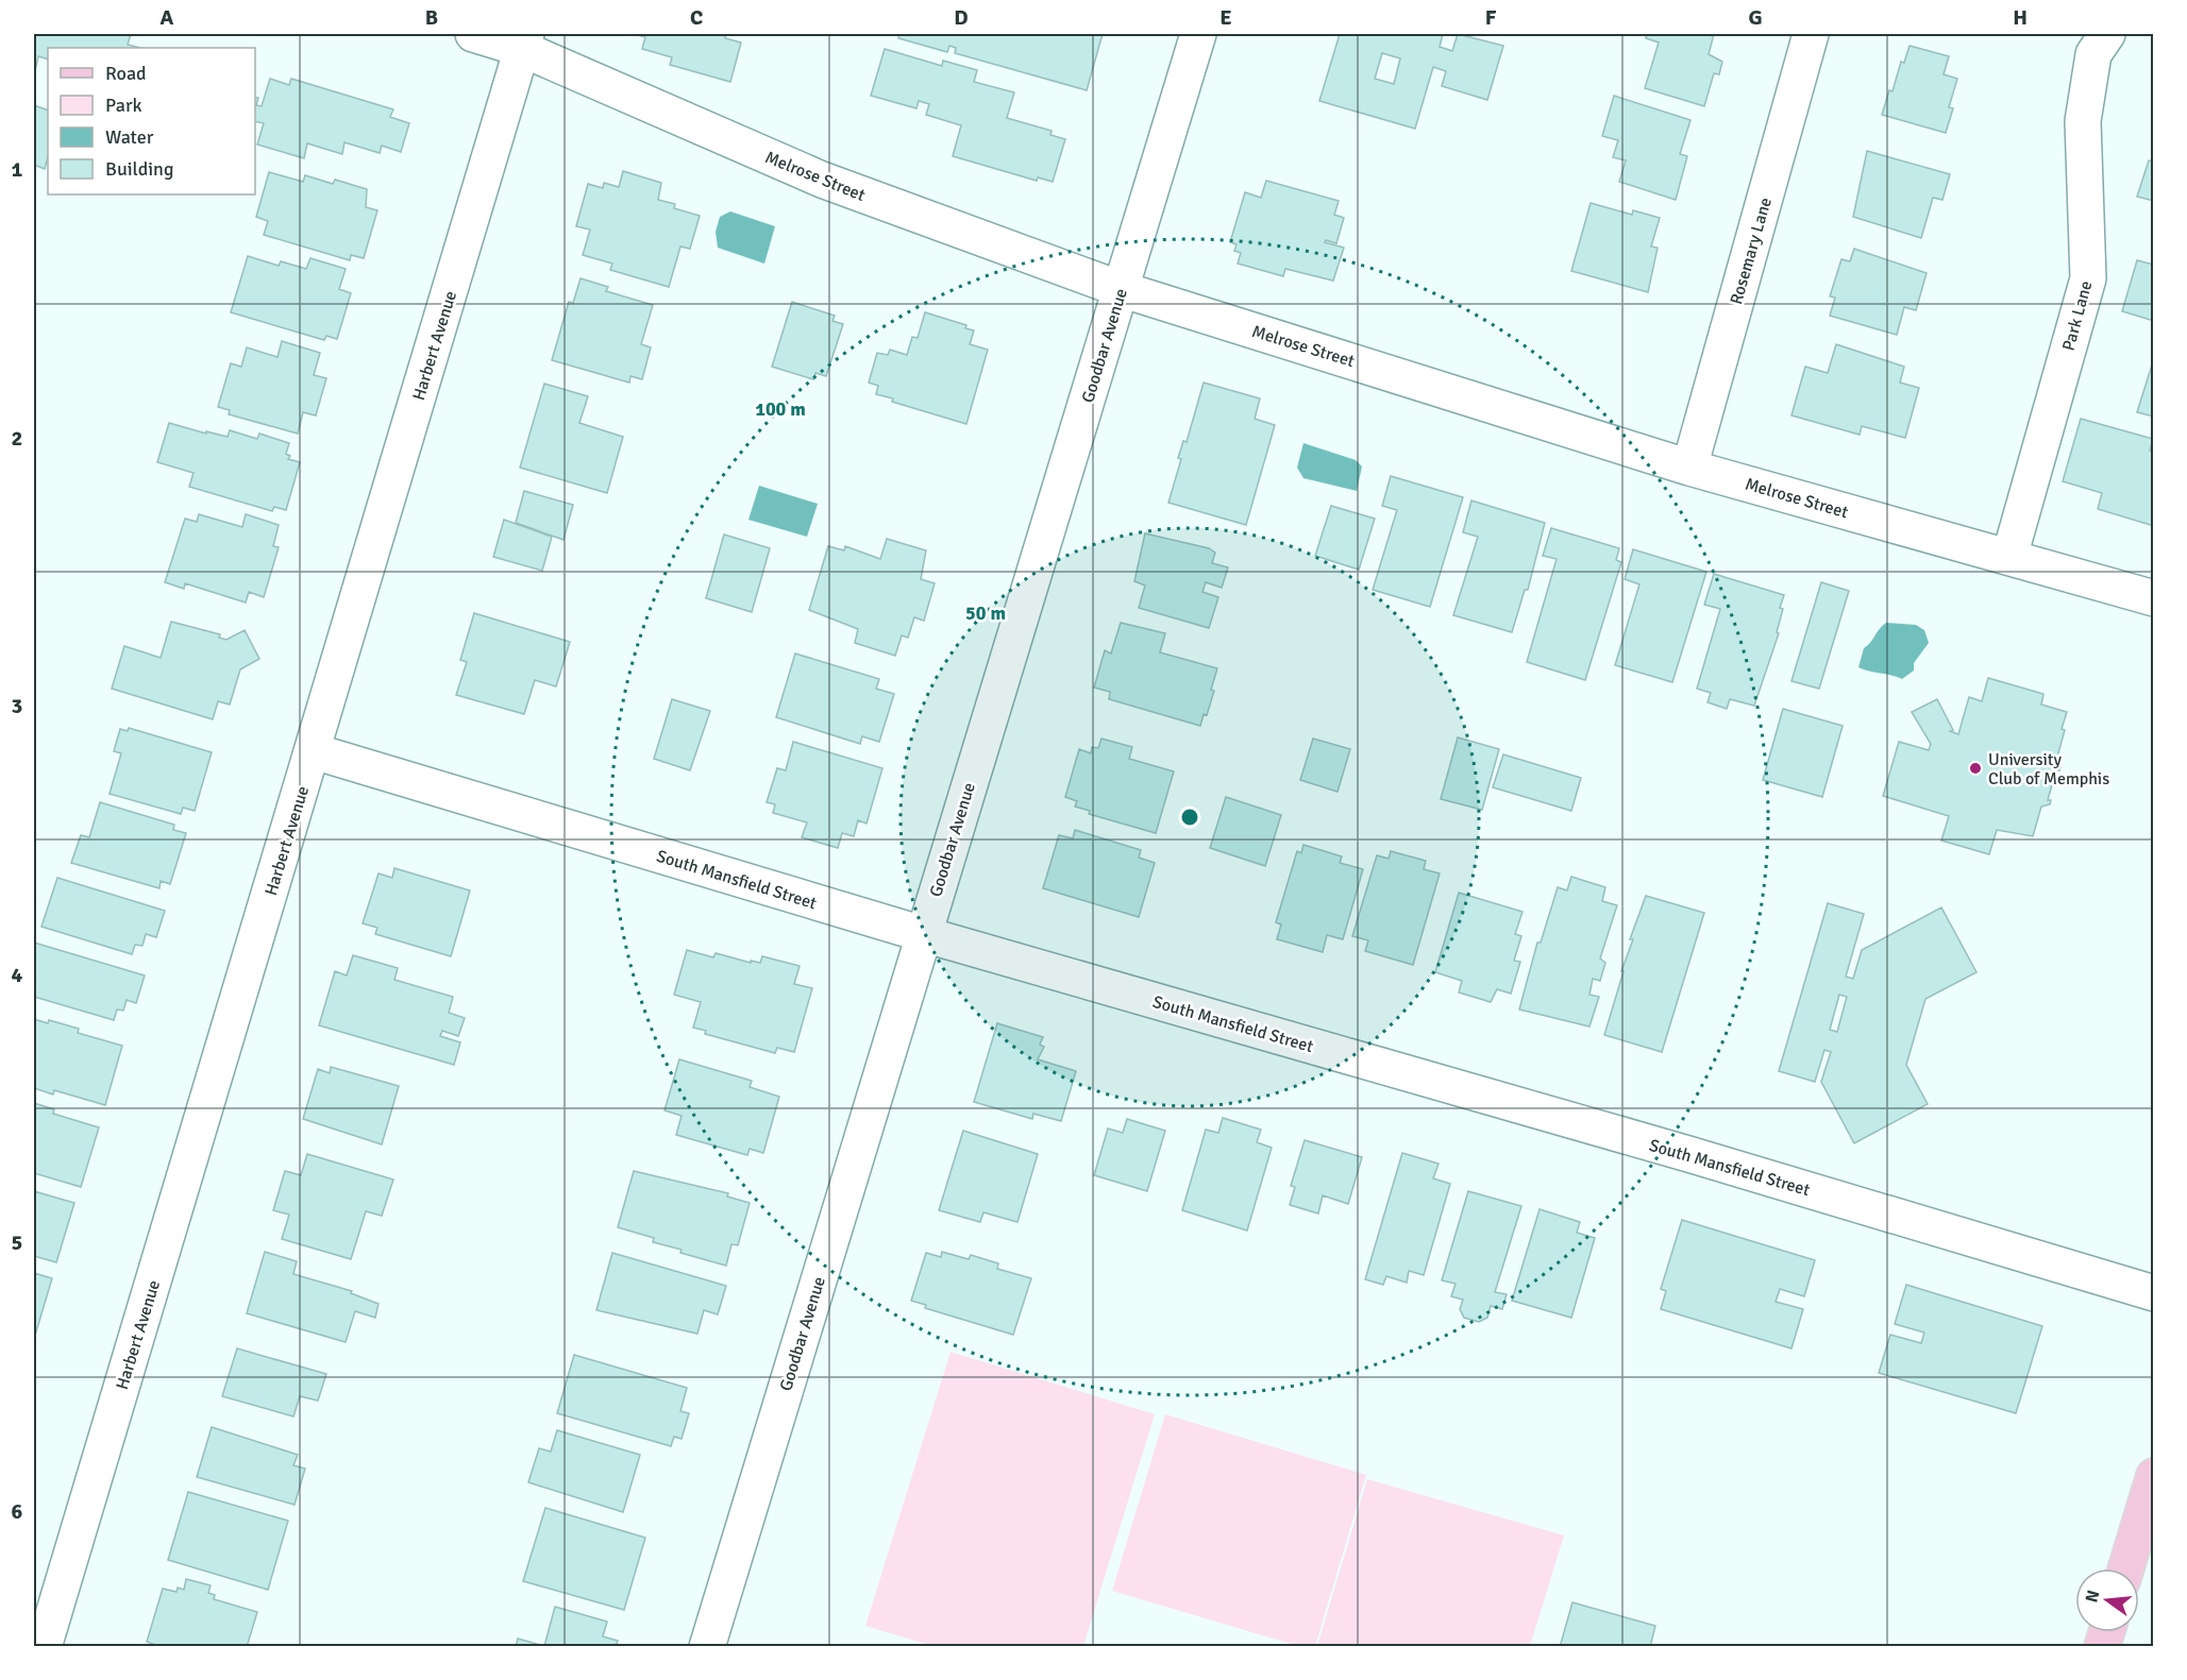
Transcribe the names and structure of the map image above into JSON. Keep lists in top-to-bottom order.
{
  "streets": {
    "street": [
      "Melrose Street",
      "Rosemary Lane",
      "Park Lane",
      "Harbert Avenue",
      "Goodbar Avenue",
      "South Mansfield Street"
    ]
  },
  "crossings": [
    ["Melrose Street", "Rosemary Lane"],
    ["Melrose Street", "Park Lane"],
    ["Melrose Street", "Harbert Avenue"],
    ["Melrose Street", "Goodbar Avenue"],
    ["Harbert Avenue", "South Mansfield Street"],
    ["Goodbar Avenue", "South Mansfield Street"]
  ],
  "places": ["University Club of Memphis"],
  "legend": [
    "Road",
    "Park",
    "Water",
    "Building"
  ],
  "north": "left",
  "grid": {
    "columns": [
      "A",
      "B",
      "C",
      "D",
      "E",
      "F",
      "G",
      "H"
    ],
    "rows": [
      "1",
      "2",
      "3",
      "4",
      "5",
      "6"
    ]
  },
  "rings": ["100 m", "50 m"]
}
